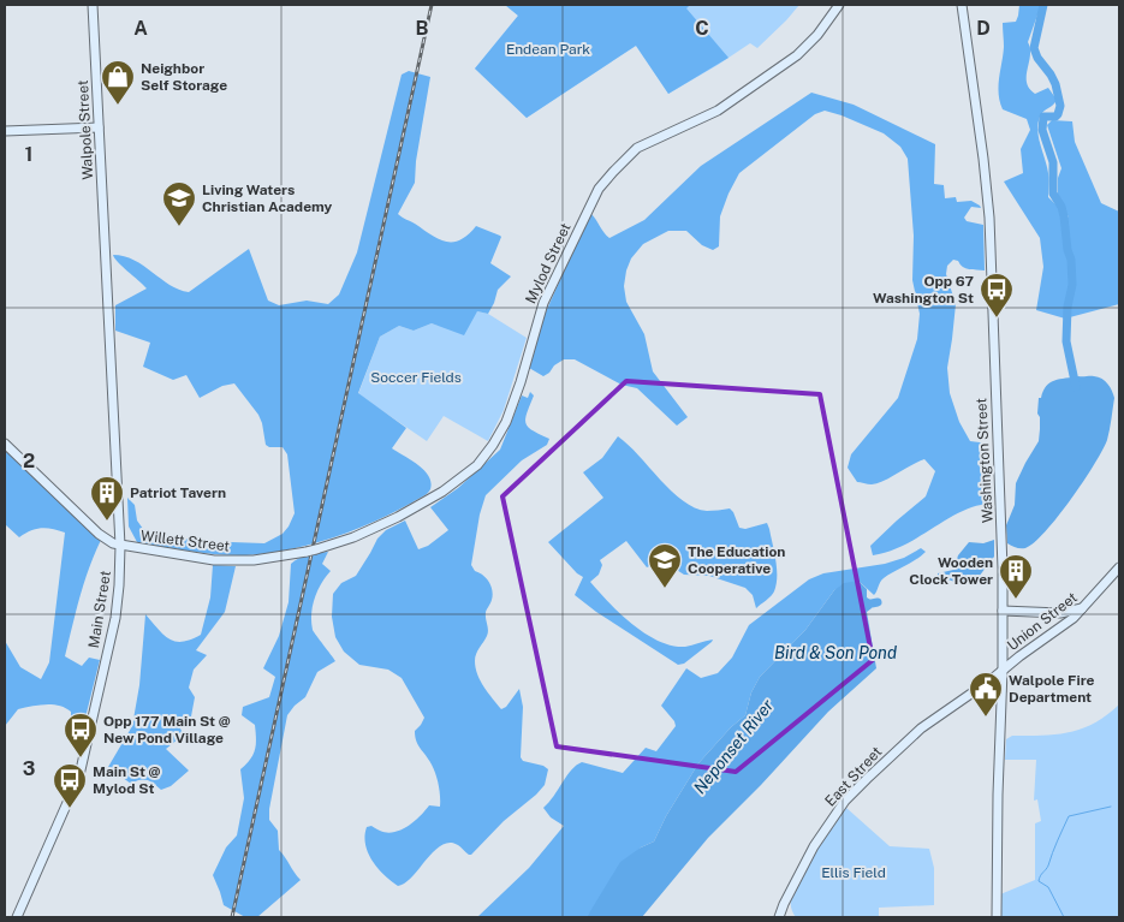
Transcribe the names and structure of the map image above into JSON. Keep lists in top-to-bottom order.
{
  "streets": {
    "main road": [
      "Walpole Street",
      "Mylod Street",
      "Washington Street",
      "Willett Street",
      "Main Street",
      "Union Street",
      "East Street"
    ]
  },
  "crossings": [
    ["Walpole Street", "Main Street"],
    ["Mylod Street", "Willett Street"],
    ["Washington Street", "Union Street"],
    ["Washington Street", "East Street"],
    ["Willett Street", "Main Street"],
    ["Union Street", "East Street"]
  ],
  "water": ["Bird & Son Pond", "Neponset River"],
  "parks": ["Endean Park", "Soccer Fields", "Ellis Field"],
  "places": {
    "shop": ["Neighbor Self Storage"],
    "school or university": ["Living Waters Christian Academy", "The Education Cooperative"],
    "bus stop": ["Opp 67 Washington St", "Opp 177 Main St @ New Pond Village", "Main St @ Mylod St"],
    "building": ["Patriot Tavern", "Wooden Clock Tower"],
    "public building": ["Walpole Fire Department"]
  },
  "grid": {
    "columns": [
      "A",
      "B",
      "C",
      "D"
    ],
    "rows": ["1", "2", "3"]
  }
}
